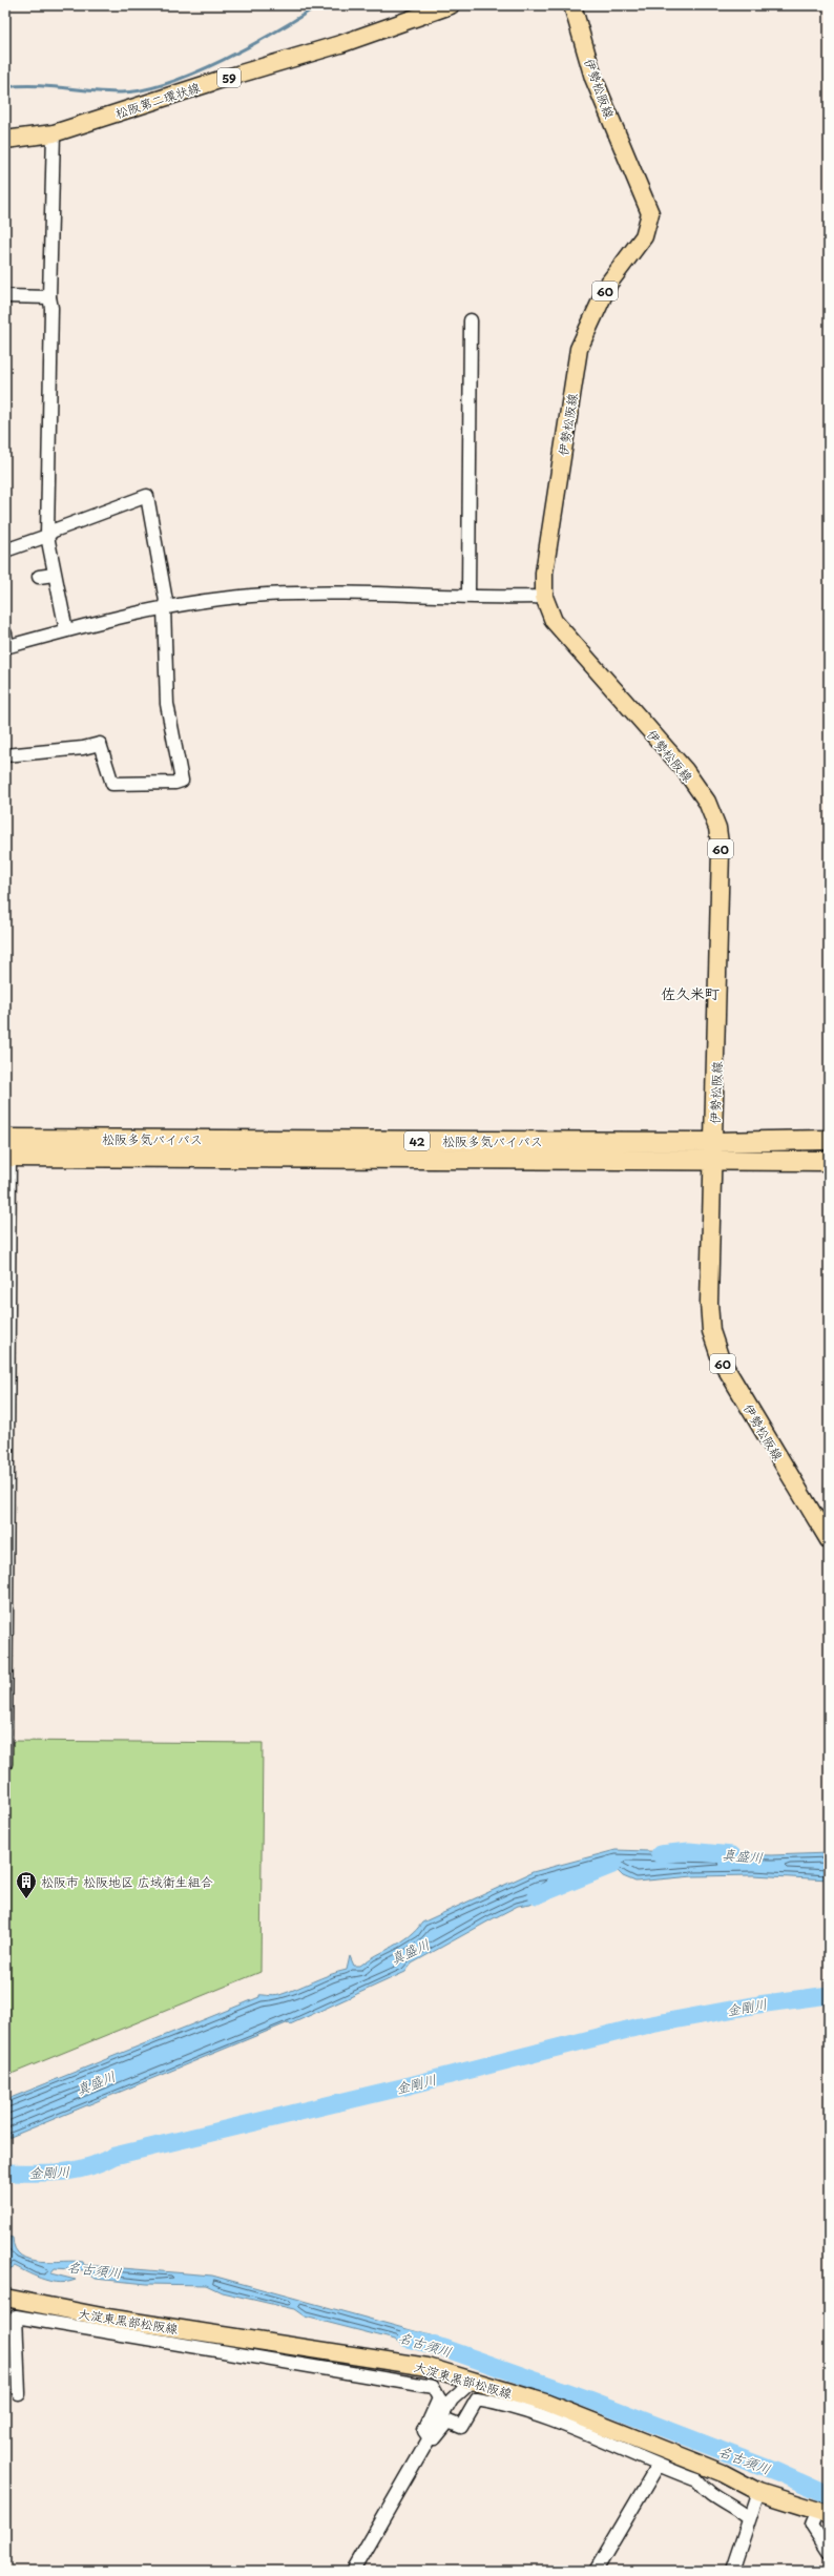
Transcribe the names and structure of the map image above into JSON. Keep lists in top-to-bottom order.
{
  "streets": {
    "highway": ["松阪多気バイパス", "42"],
    "main road": [
      "59",
      "伊勢松阪線",
      "松阪第二環状線",
      "60",
      "大淀東黒部松阪線"
    ]
  },
  "crossings": [
    ["伊勢松阪線", "松阪多気バイパス"]
  ],
  "districts": ["佐久米町"],
  "water": ["真盛川", "金剛川", "名古須川"],
  "places": {
    "building": ["松阪市 松阪地区 広域衛生組合"]
  }
}
